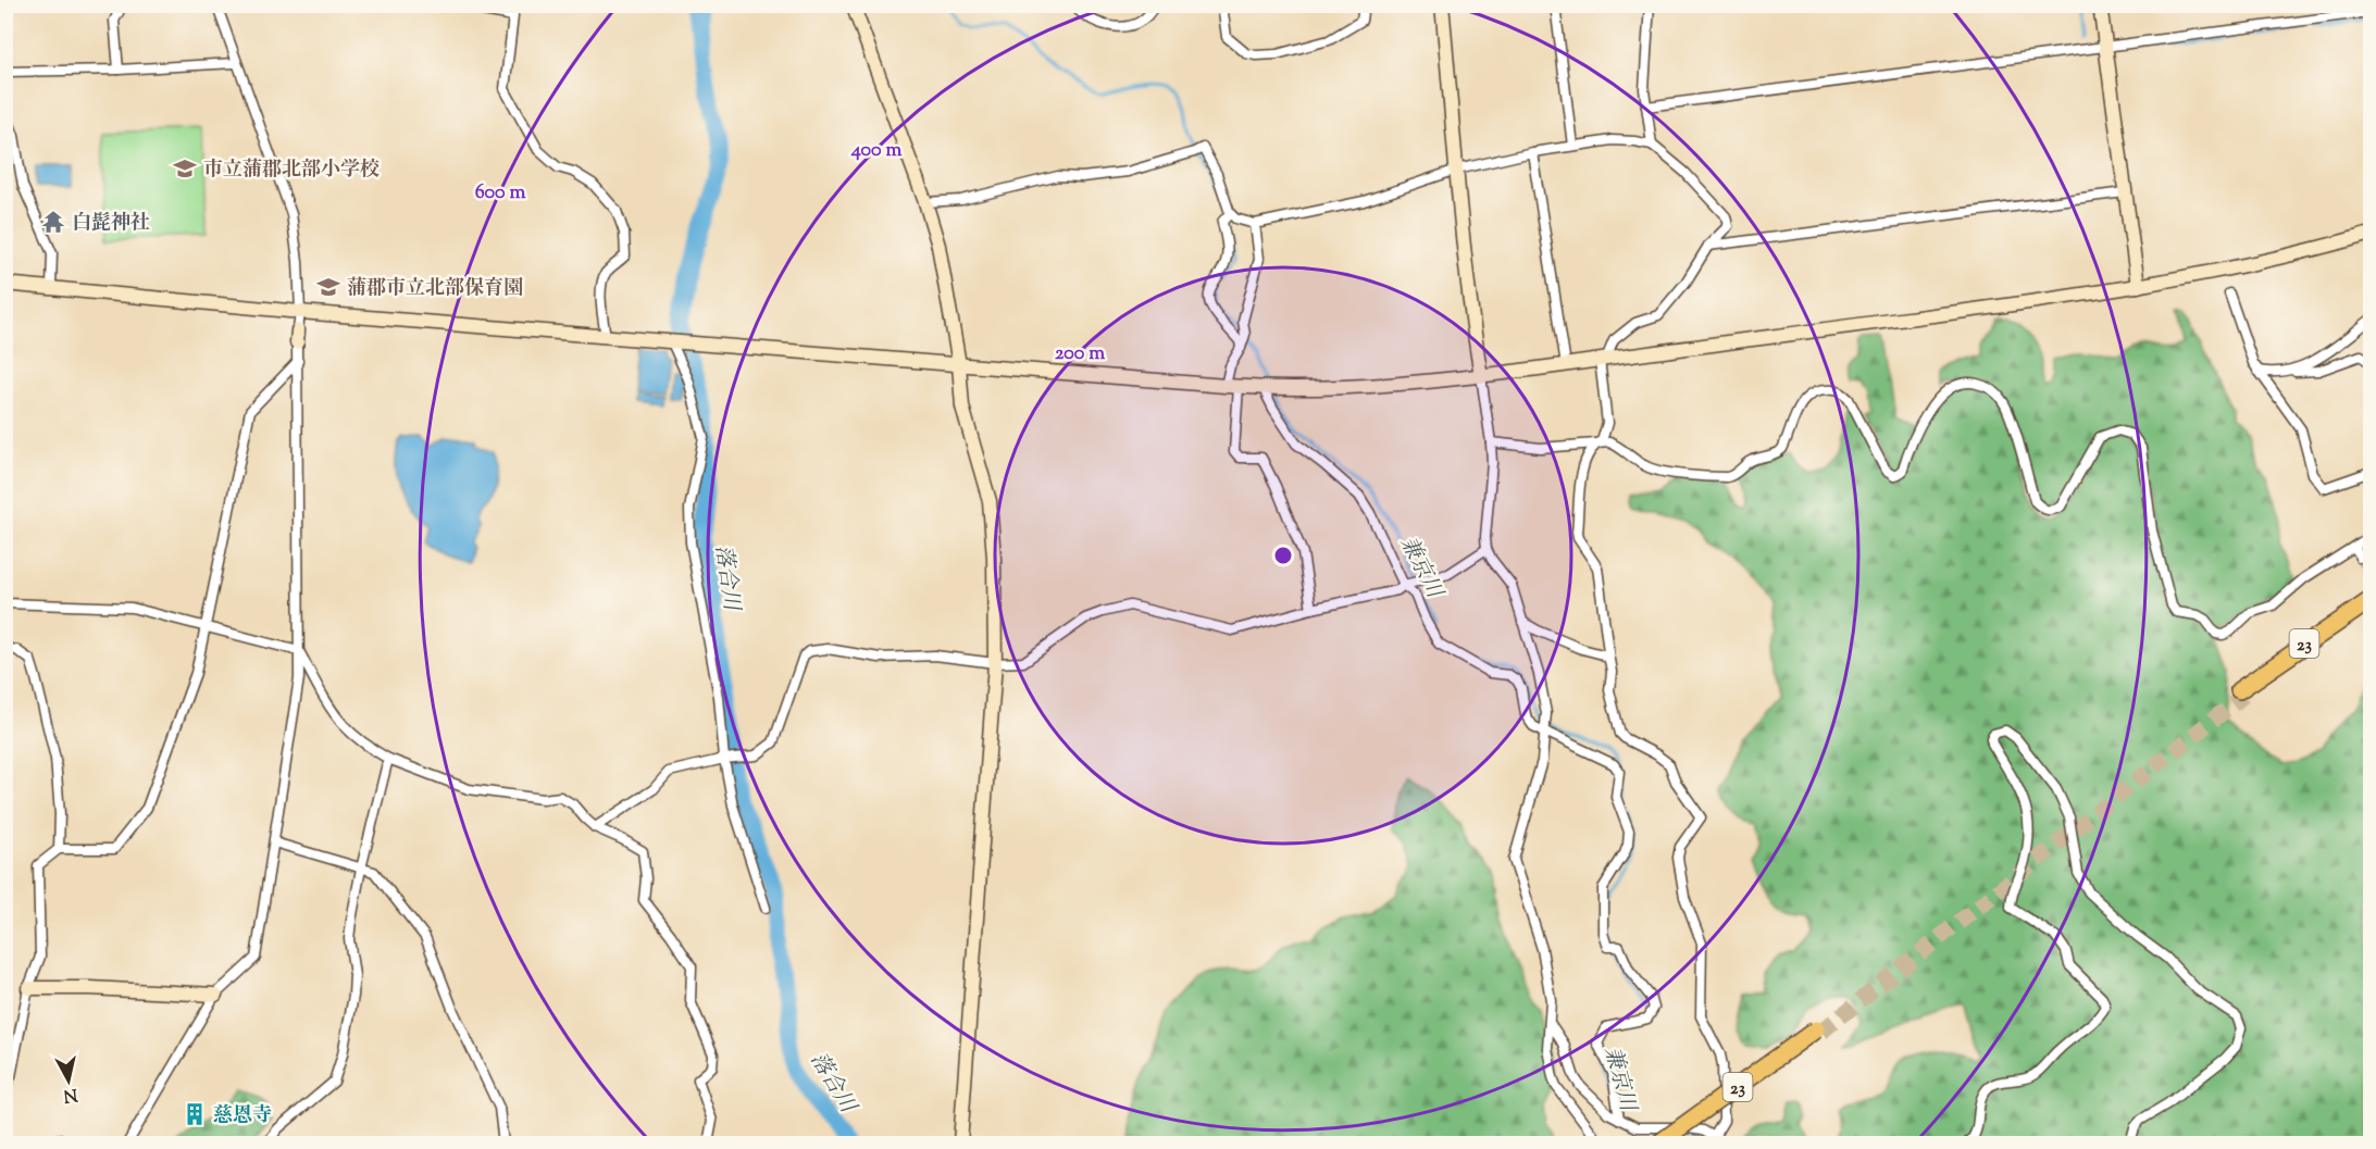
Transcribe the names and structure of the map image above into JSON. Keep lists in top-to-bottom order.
{
  "streets": {
    "highway": ["23"]
  },
  "water": ["兼京川", "落合川"],
  "places": {
    "school or university": ["市立蒲郡北部小学校", "蒲郡市立北部保育園"],
    "temple": ["白髭神社"],
    "building": ["慈恩寺"]
  },
  "north": "bottom",
  "rings": ["400 m", "600 m", "200 m"]
}
